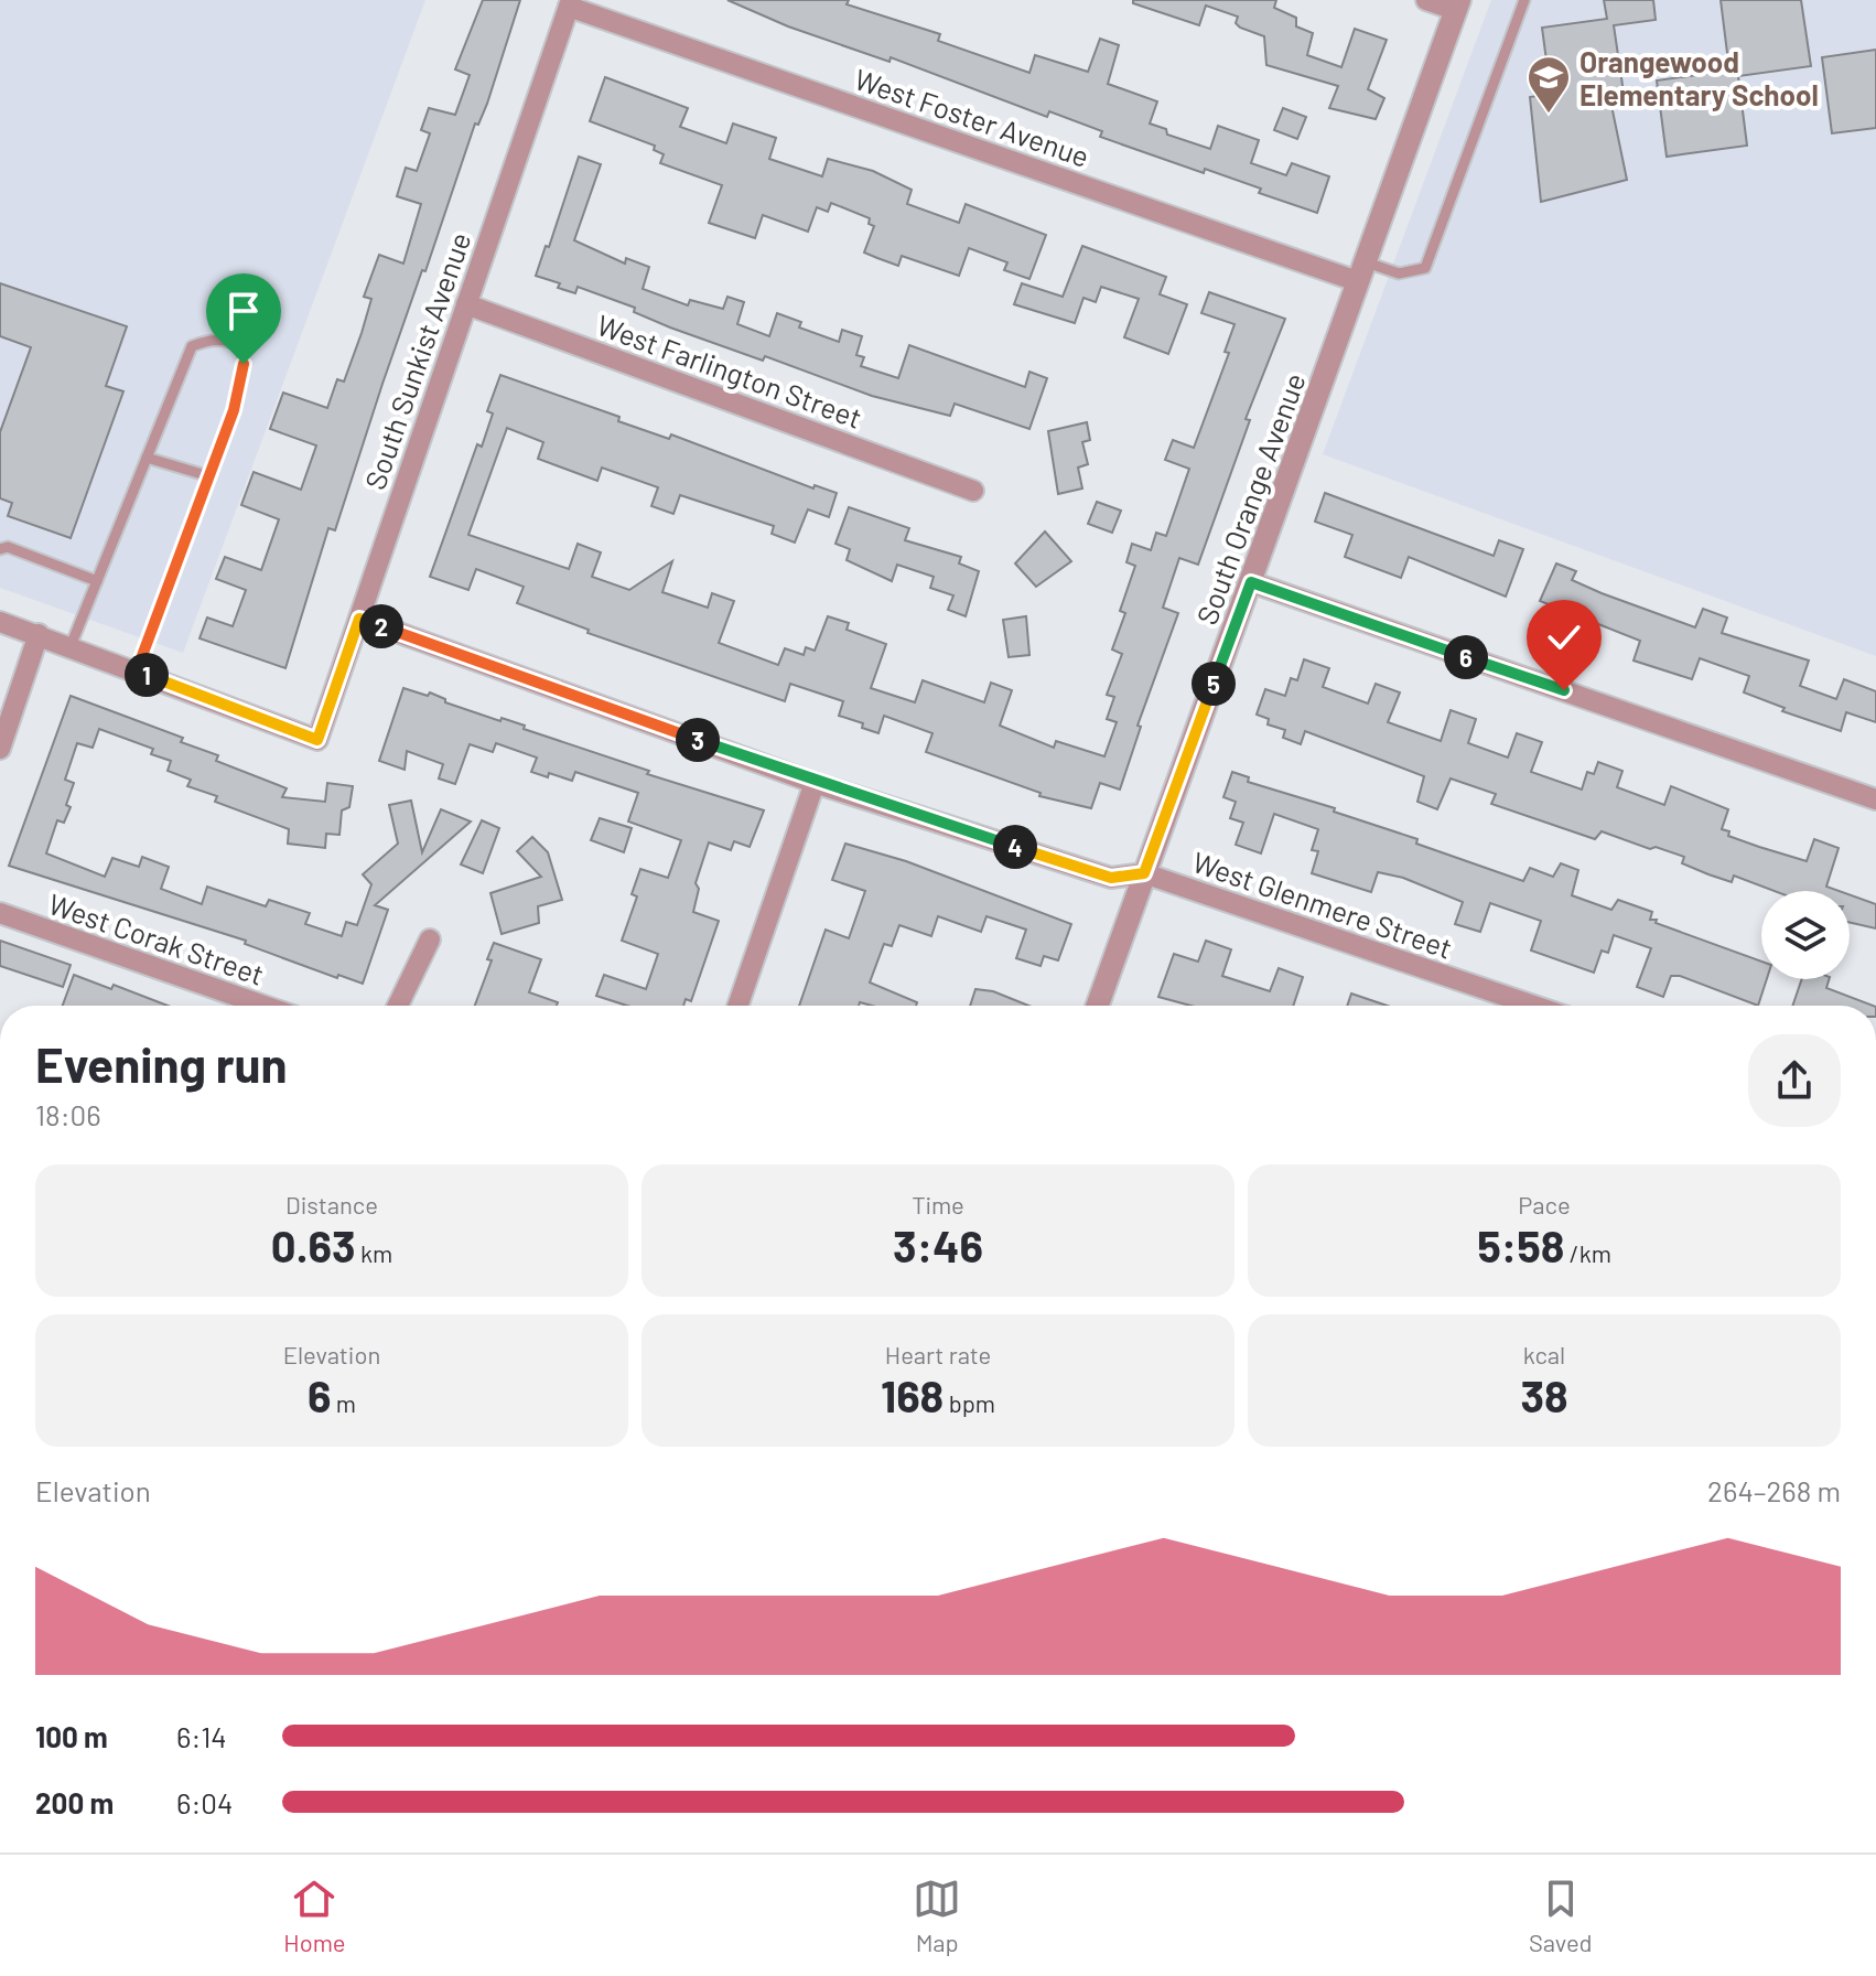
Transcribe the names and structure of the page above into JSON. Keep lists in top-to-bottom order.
{
  "streets": {
    "street": [
      "West Foster Avenue",
      "South Sunkist Avenue",
      "West Farlington Street",
      "South Orange Avenue",
      "West Glenmere Street",
      "West Corak Street"
    ]
  },
  "crossings": [
    ["West Foster Avenue", "South Sunkist Avenue"],
    ["West Foster Avenue", "South Orange Avenue"],
    ["South Sunkist Avenue", "West Farlington Street"],
    ["South Sunkist Avenue", "West Glenmere Street"],
    ["South Orange Avenue", "West Glenmere Street"]
  ],
  "places": {
    "school or university": ["Orangewood Elementary School"]
  },
  "page": {
    "pins": [
      "2",
      "6",
      "1",
      "5",
      "3",
      "4"
    ],
    "heading": ["Evening run", "18:06"],
    "stats": [
      ["Distance", "0.63 km"],
      ["Time", "3:46"],
      ["Pace", "5:58 /km"],
      ["Elevation", "6 m"],
      ["Heart rate", "168 bpm"],
      ["kcal", "38"]
    ],
    "chart": ["Elevation", "264–268 m"],
    "list": [
      {
        "name": "100 m",
        "note": "6:14"
      },
      {
        "name": "200 m",
        "note": "6:04"
      }
    ],
    "tabs": ["Home", "Map", "Saved"]
  }
}
